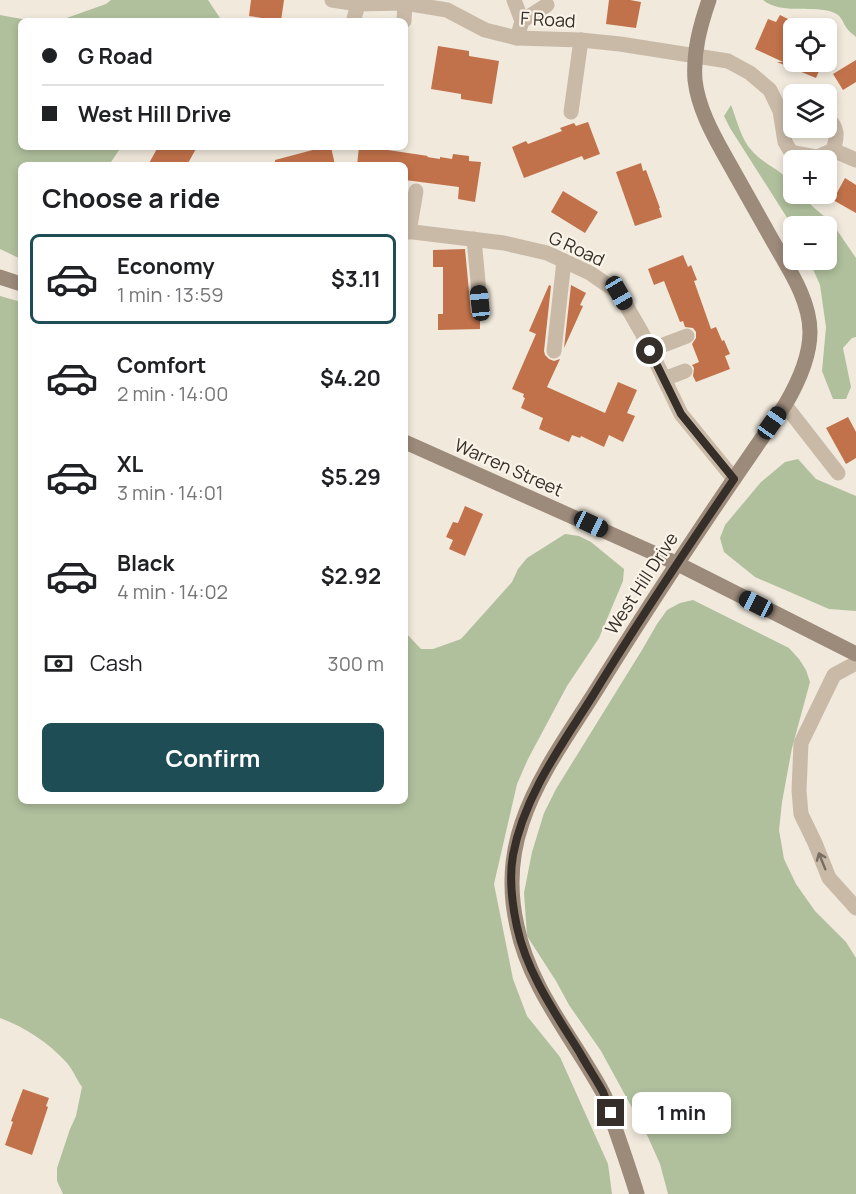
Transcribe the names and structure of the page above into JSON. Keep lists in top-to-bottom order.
{
  "streets": {
    "street": [
      "F Road",
      "G Road",
      "Warren Street",
      "West Hill Drive"
    ]
  },
  "crossings": [
    ["F Road", "West Hill Drive"],
    ["G Road", "West Hill Drive"],
    ["Warren Street", "West Hill Drive"]
  ],
  "page": {
    "map_buttons": ["+", "−"],
    "banner": ["G Road", "West Hill Drive"],
    "heading": "Choose a ride",
    "list": [
      {
        "name": "Economy",
        "note": "1 min · 13:59",
        "value": "$3.11"
      },
      {
        "name": "Comfort",
        "note": "2 min · 14:00",
        "value": "$4.20"
      },
      {
        "name": "XL",
        "note": "3 min · 14:01",
        "value": "$5.29"
      },
      {
        "name": "Black",
        "note": "4 min · 14:02",
        "value": "$2.92"
      }
    ],
    "pay": ["Cash", "300 m"],
    "buttons": "Confirm",
    "bubble": "1 min"
  }
}
